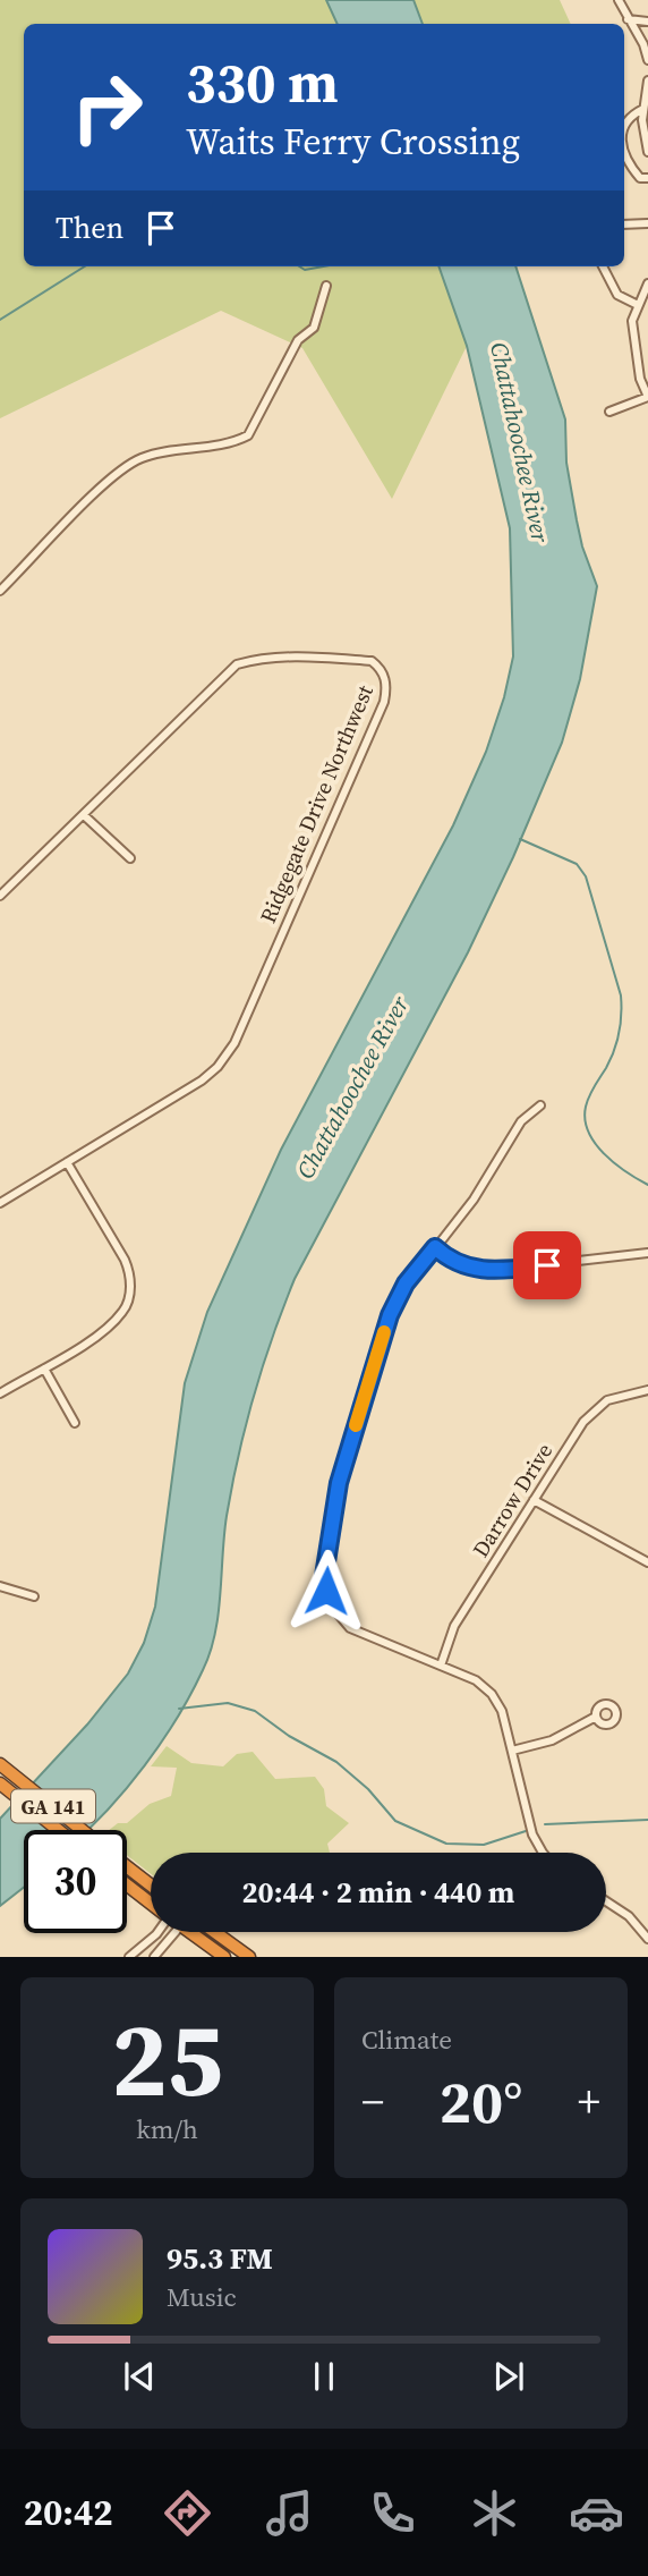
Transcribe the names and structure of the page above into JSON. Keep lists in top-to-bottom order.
{
  "streets": {
    "highway": ["GA 141"],
    "street": ["Ridgegate Drive Northwest", "Darrow Drive"]
  },
  "water": ["Chattahoochee River"],
  "page": {
    "turn": ["330 m", "Waits Ferry Crossing"],
    "then": "Then",
    "limit": "30",
    "trip": "20:44 · 2 min · 440 m",
    "tile": [
      ["25", "km/h"],
      "Climate"
    ],
    "heat": ["−", "20°", "+"],
    "song": ["95.3 FM", "Music"],
    "tabs": "20:42"
  }
}
